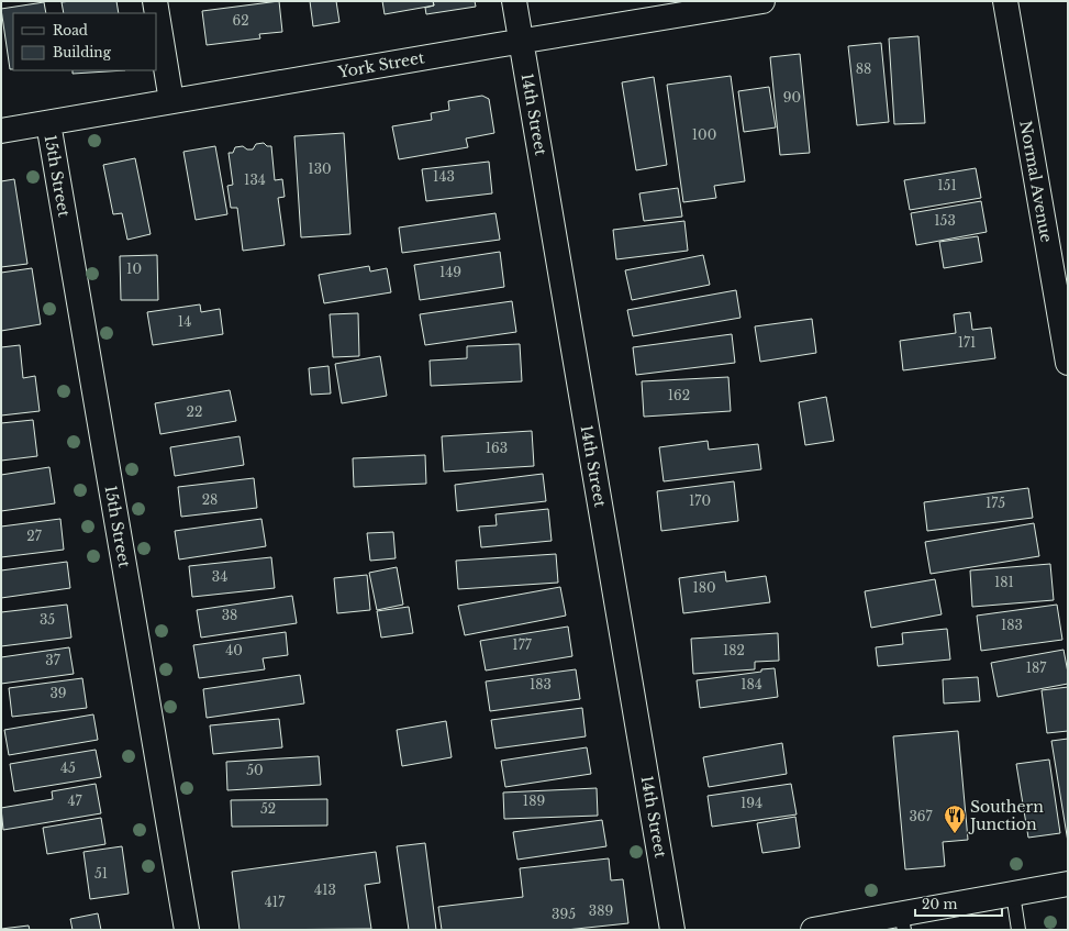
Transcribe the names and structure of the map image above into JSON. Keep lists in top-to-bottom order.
{
  "streets": {
    "street": [
      "York Street",
      "14th Street",
      "15th Street",
      "Normal Avenue"
    ]
  },
  "crossings": [
    ["York Street", "14th Street"],
    ["York Street", "15th Street"]
  ],
  "places": {
    "restaurant": ["Southern Junction"]
  },
  "house_numbers": [
    "62",
    "88",
    "90",
    "100",
    "130",
    "143",
    "134",
    "151",
    "153",
    "10",
    "149",
    "14",
    "171",
    "162",
    "22",
    "163",
    "28",
    "170",
    "175",
    "27",
    "34",
    "181",
    "180",
    "38",
    "35",
    "183",
    "177",
    "40",
    "182",
    "37",
    "187",
    "183",
    "184",
    "39",
    "45",
    "50",
    "47",
    "189",
    "194",
    "52",
    "367",
    "51",
    "413",
    "417",
    "389",
    "395"
  ],
  "legend": ["Road", "Building"],
  "scale_bar": "20 m"
}
